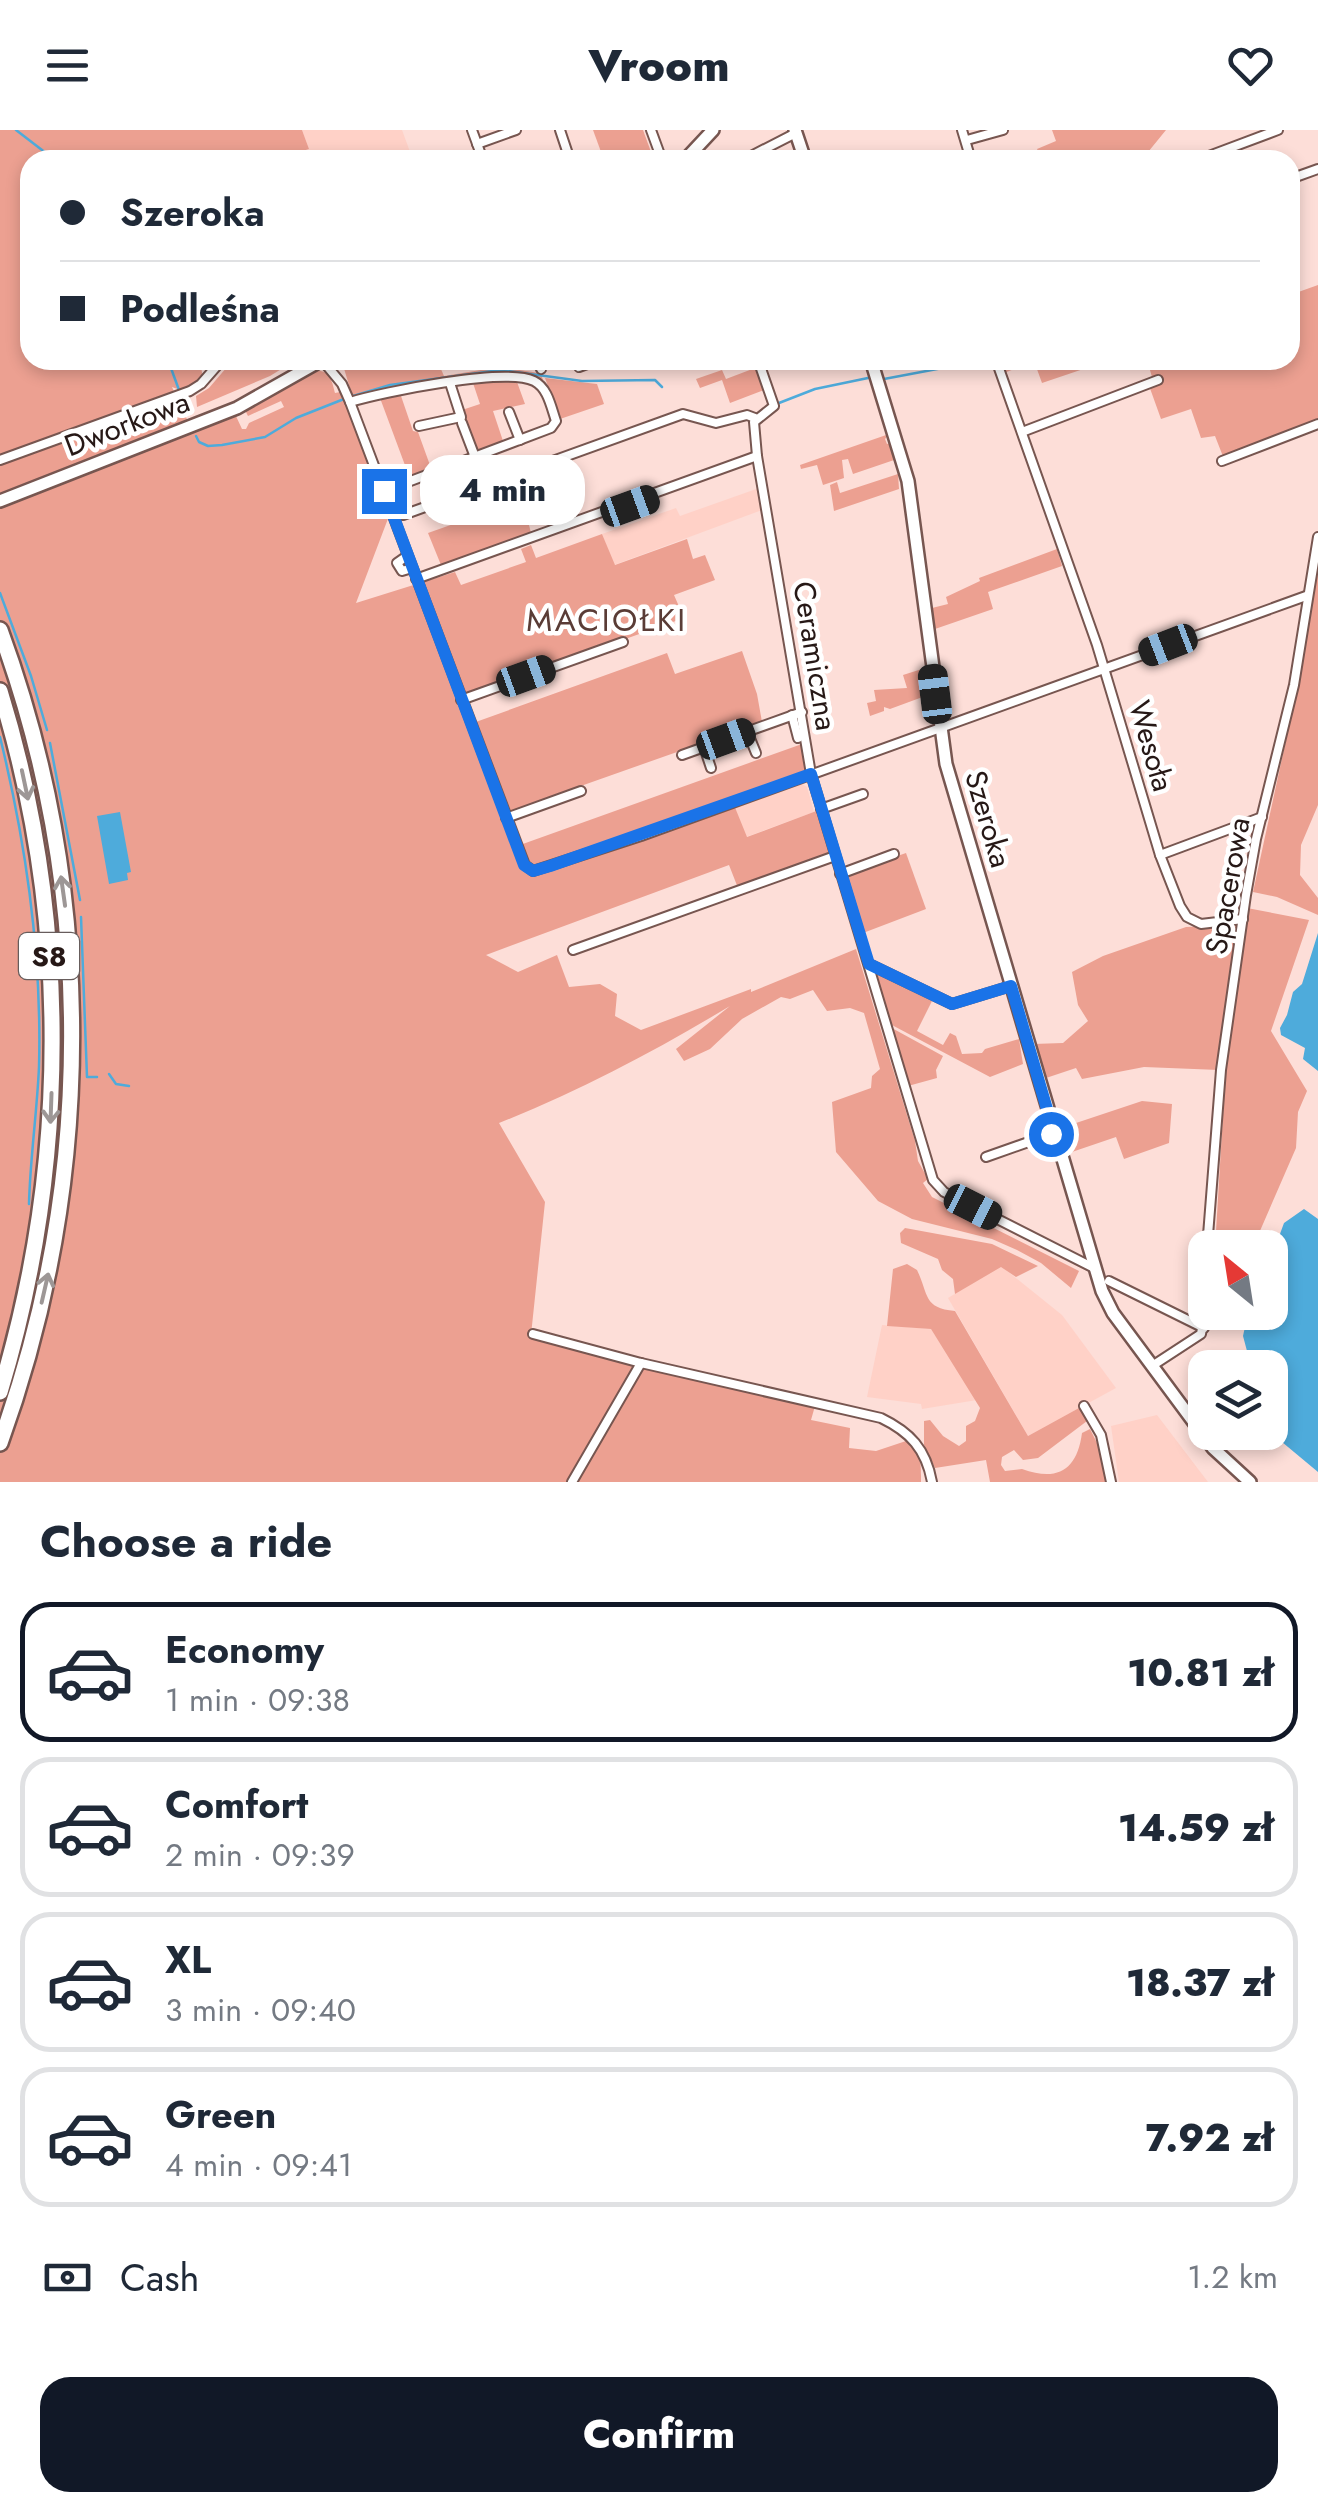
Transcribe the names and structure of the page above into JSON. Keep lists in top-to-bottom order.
{
  "streets": {
    "highway": ["S8"],
    "street": [
      "Dworkowa",
      "Ceramiczna",
      "Wesoła",
      "Szeroka",
      "Spacerowa"
    ]
  },
  "crossings": [
    ["Ceramiczna", "Szeroka"],
    ["Wesoła", "Spacerowa"]
  ],
  "districts": ["MACIOŁKI"],
  "north": "top left",
  "page": {
    "header": "Vroom",
    "banner": ["Szeroka", "Podleśna"],
    "bubble": "4 min",
    "heading": "Choose a ride",
    "list": [
      {
        "name": "Economy",
        "note": "1 min · 09:38",
        "value": "10.81 zł"
      },
      {
        "name": "Comfort",
        "note": "2 min · 09:39",
        "value": "14.59 zł"
      },
      {
        "name": "XL",
        "note": "3 min · 09:40",
        "value": "18.37 zł"
      },
      {
        "name": "Green",
        "note": "4 min · 09:41",
        "value": "7.92 zł"
      }
    ],
    "pay": ["Cash", "1.2 km"],
    "buttons": "Confirm"
  }
}
